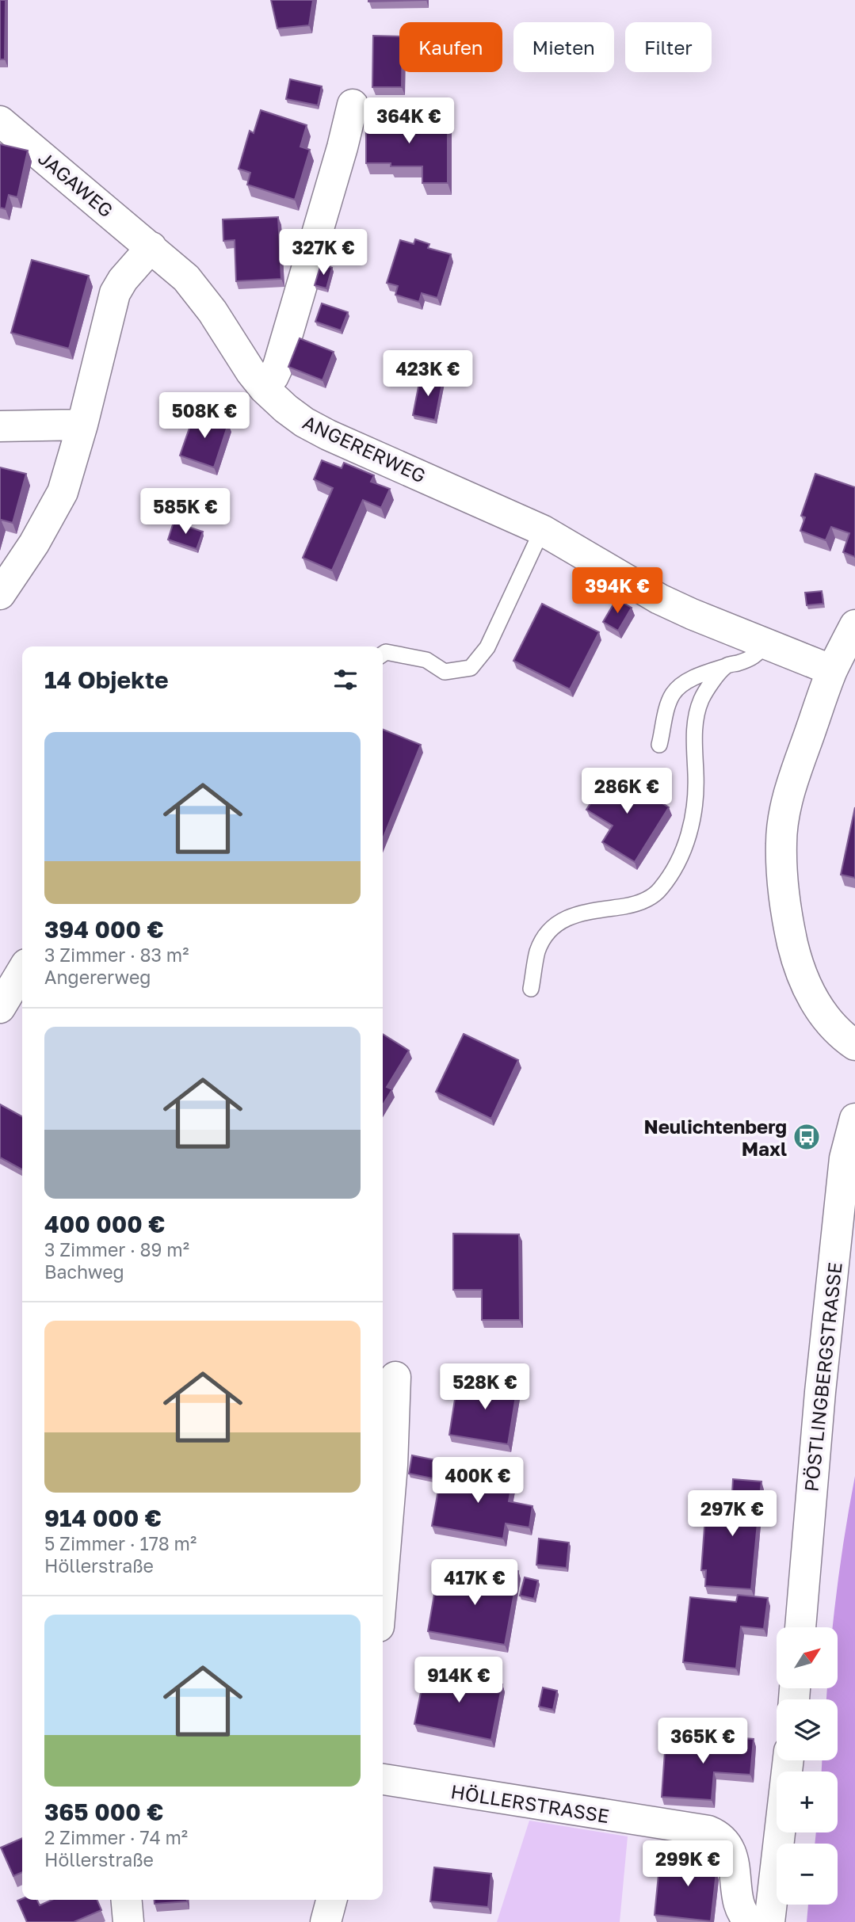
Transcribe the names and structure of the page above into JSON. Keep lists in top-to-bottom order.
{
  "streets": {
    "street": [
      "JAGAWEG",
      "ANGERERWEG",
      "PÖSTLINGBERGSTRASSE",
      "HÖLLERSTRASSE"
    ]
  },
  "crossings": [
    ["JAGAWEG", "ANGERERWEG"]
  ],
  "places": {
    "bus stop": ["Neulichtenberg Maxl"]
  },
  "north": "top right",
  "page": {
    "chip": ["Kaufen", "Mieten", "Filter"],
    "price": [
      "364K €",
      "327K €",
      "423K €",
      "508K €",
      "585K €",
      "394K €",
      "286K €",
      "528K €",
      "400K €",
      "297K €",
      "417K €",
      "914K €",
      "365K €",
      "299K €"
    ],
    "heading": "14 Objekte",
    "list": [
      {
        "name": "394 000 €",
        "note": "3 Zimmer · 83 m² · Angererweg"
      },
      {
        "name": "400 000 €",
        "note": "3 Zimmer · 89 m² · Bachweg"
      },
      {
        "name": "914 000 €",
        "note": "5 Zimmer · 178 m² · Höllerstraße"
      },
      {
        "name": "365 000 €",
        "note": "2 Zimmer · 74 m² · Höllerstraße"
      }
    ],
    "map_buttons": ["+", "−"]
  }
}
